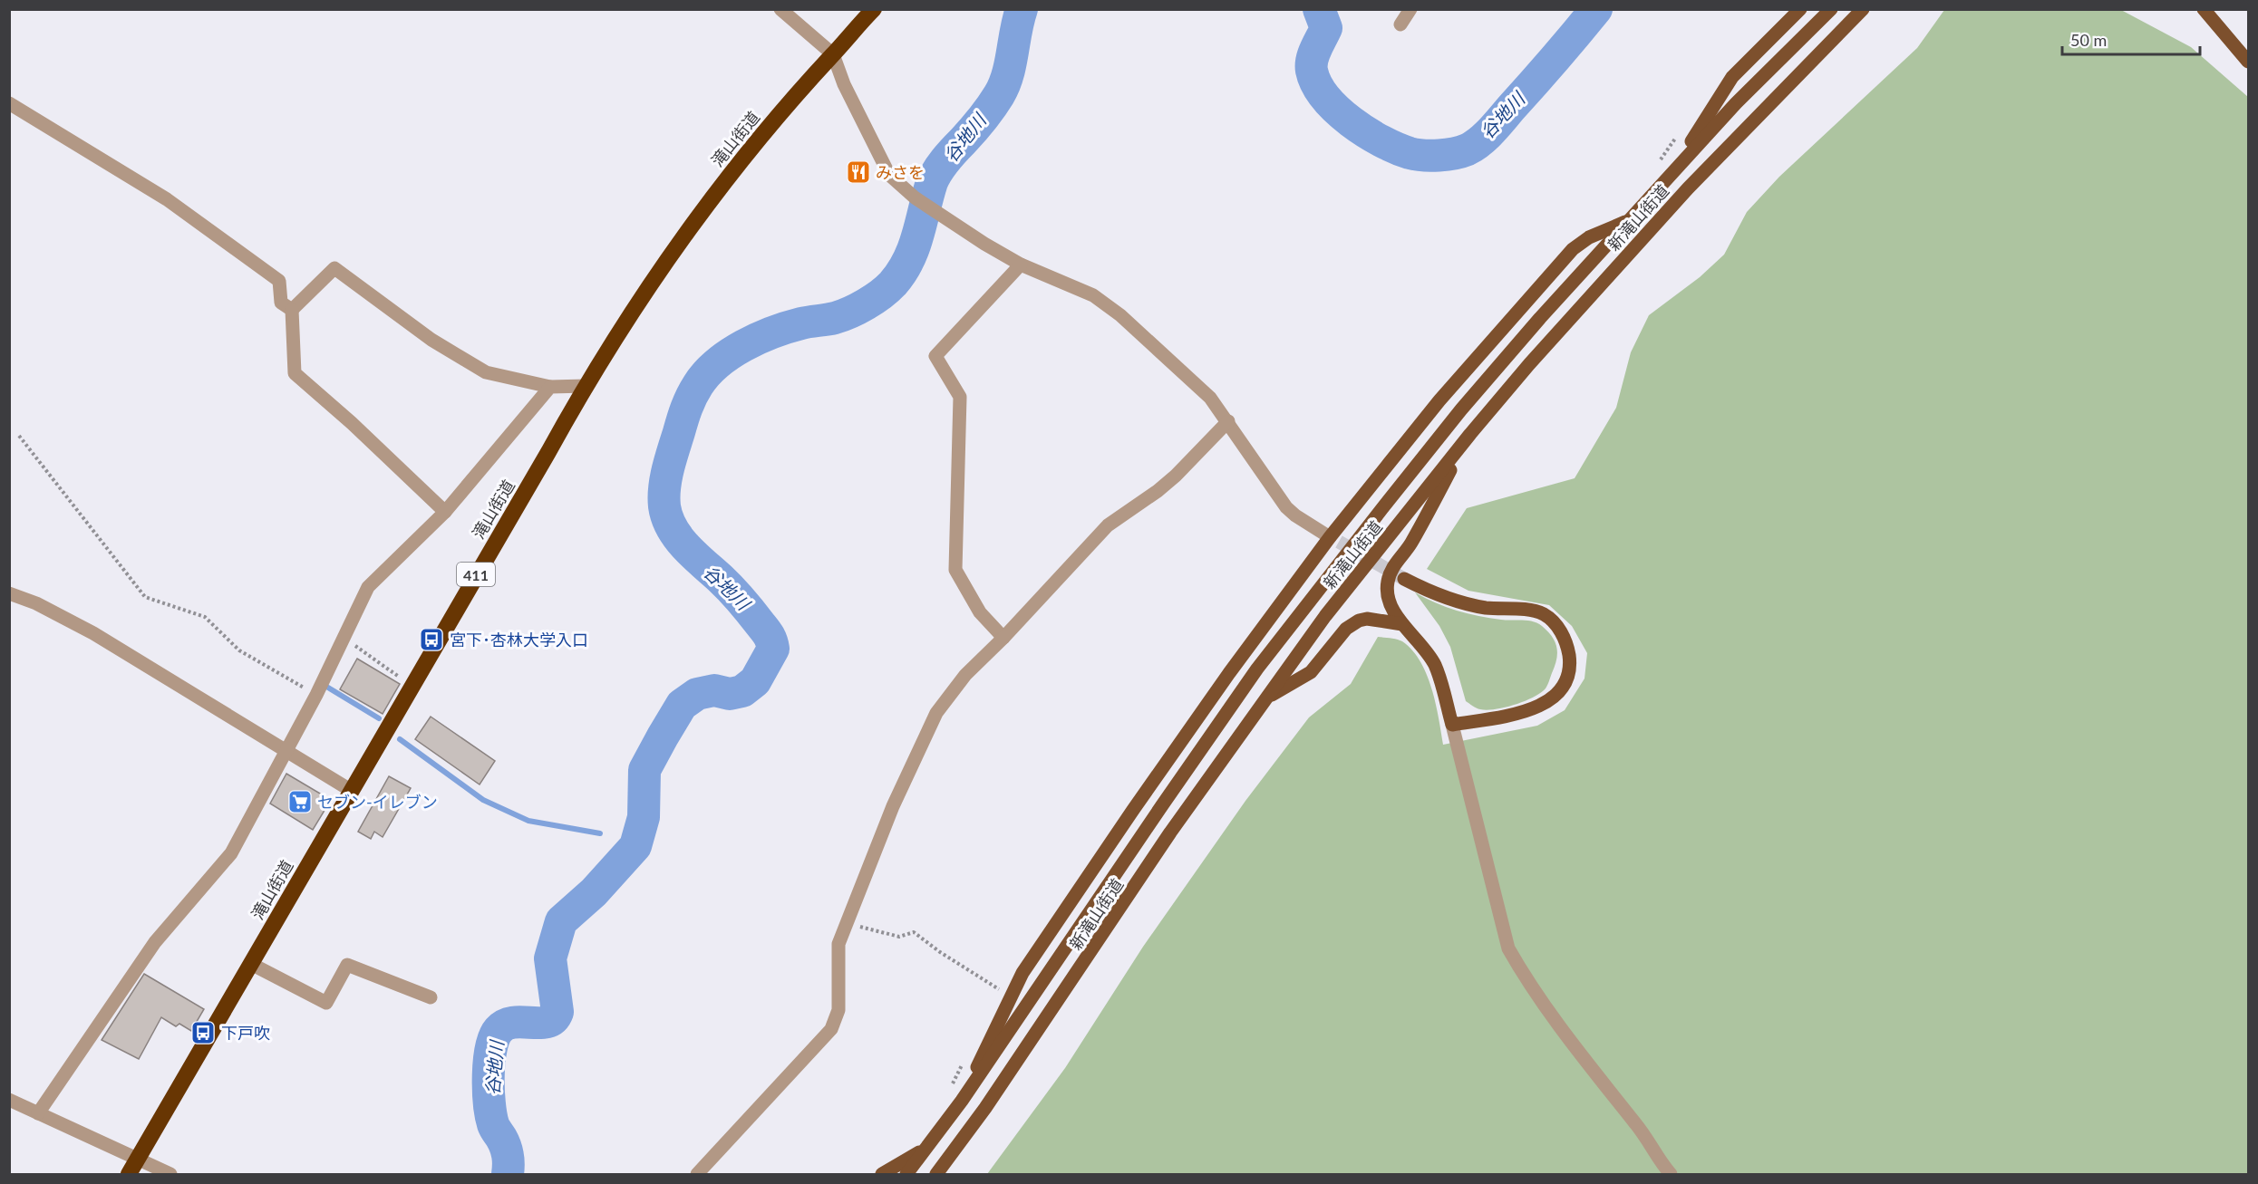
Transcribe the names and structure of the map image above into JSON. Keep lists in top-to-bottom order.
{
  "streets": {
    "highway": ["滝山街道", "411"],
    "main road": ["新滝山街道"]
  },
  "water": ["谷地川"],
  "places": {
    "restaurant": ["みさを"],
    "bus stop": ["宮下･杏林大学入口", "下戸吹"],
    "supermarket": ["セブン-イレブン"]
  },
  "scale_bar": "50 m"
}
